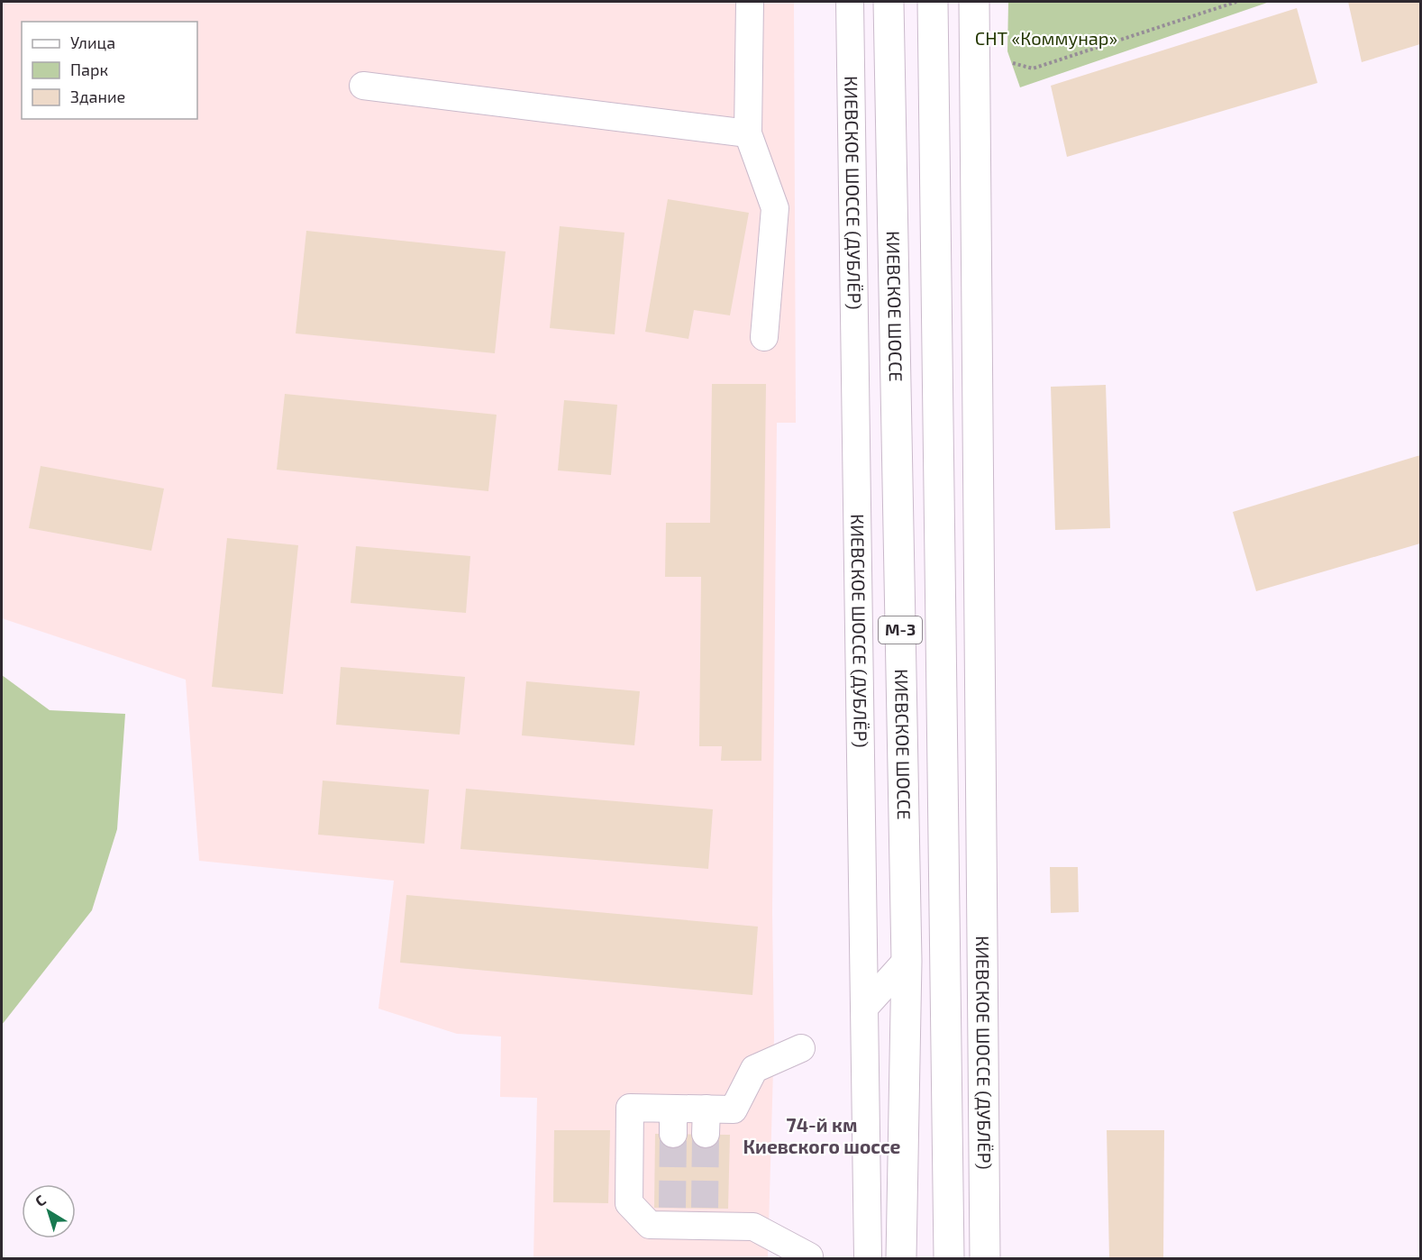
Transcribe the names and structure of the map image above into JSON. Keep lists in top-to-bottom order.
{
  "streets": {
    "main road": ["КИЕВСКОЕ ШОССЕ (ДУБЛЁР)", "КИЕВСКОЕ ШОССЕ", "М-3"]
  },
  "districts": ["74-й км Киевского шоссе"],
  "parks": ["СНТ «Коммунар»"],
  "legend": ["Улица", "Парк", "Здание"],
  "north": "top left"
}
